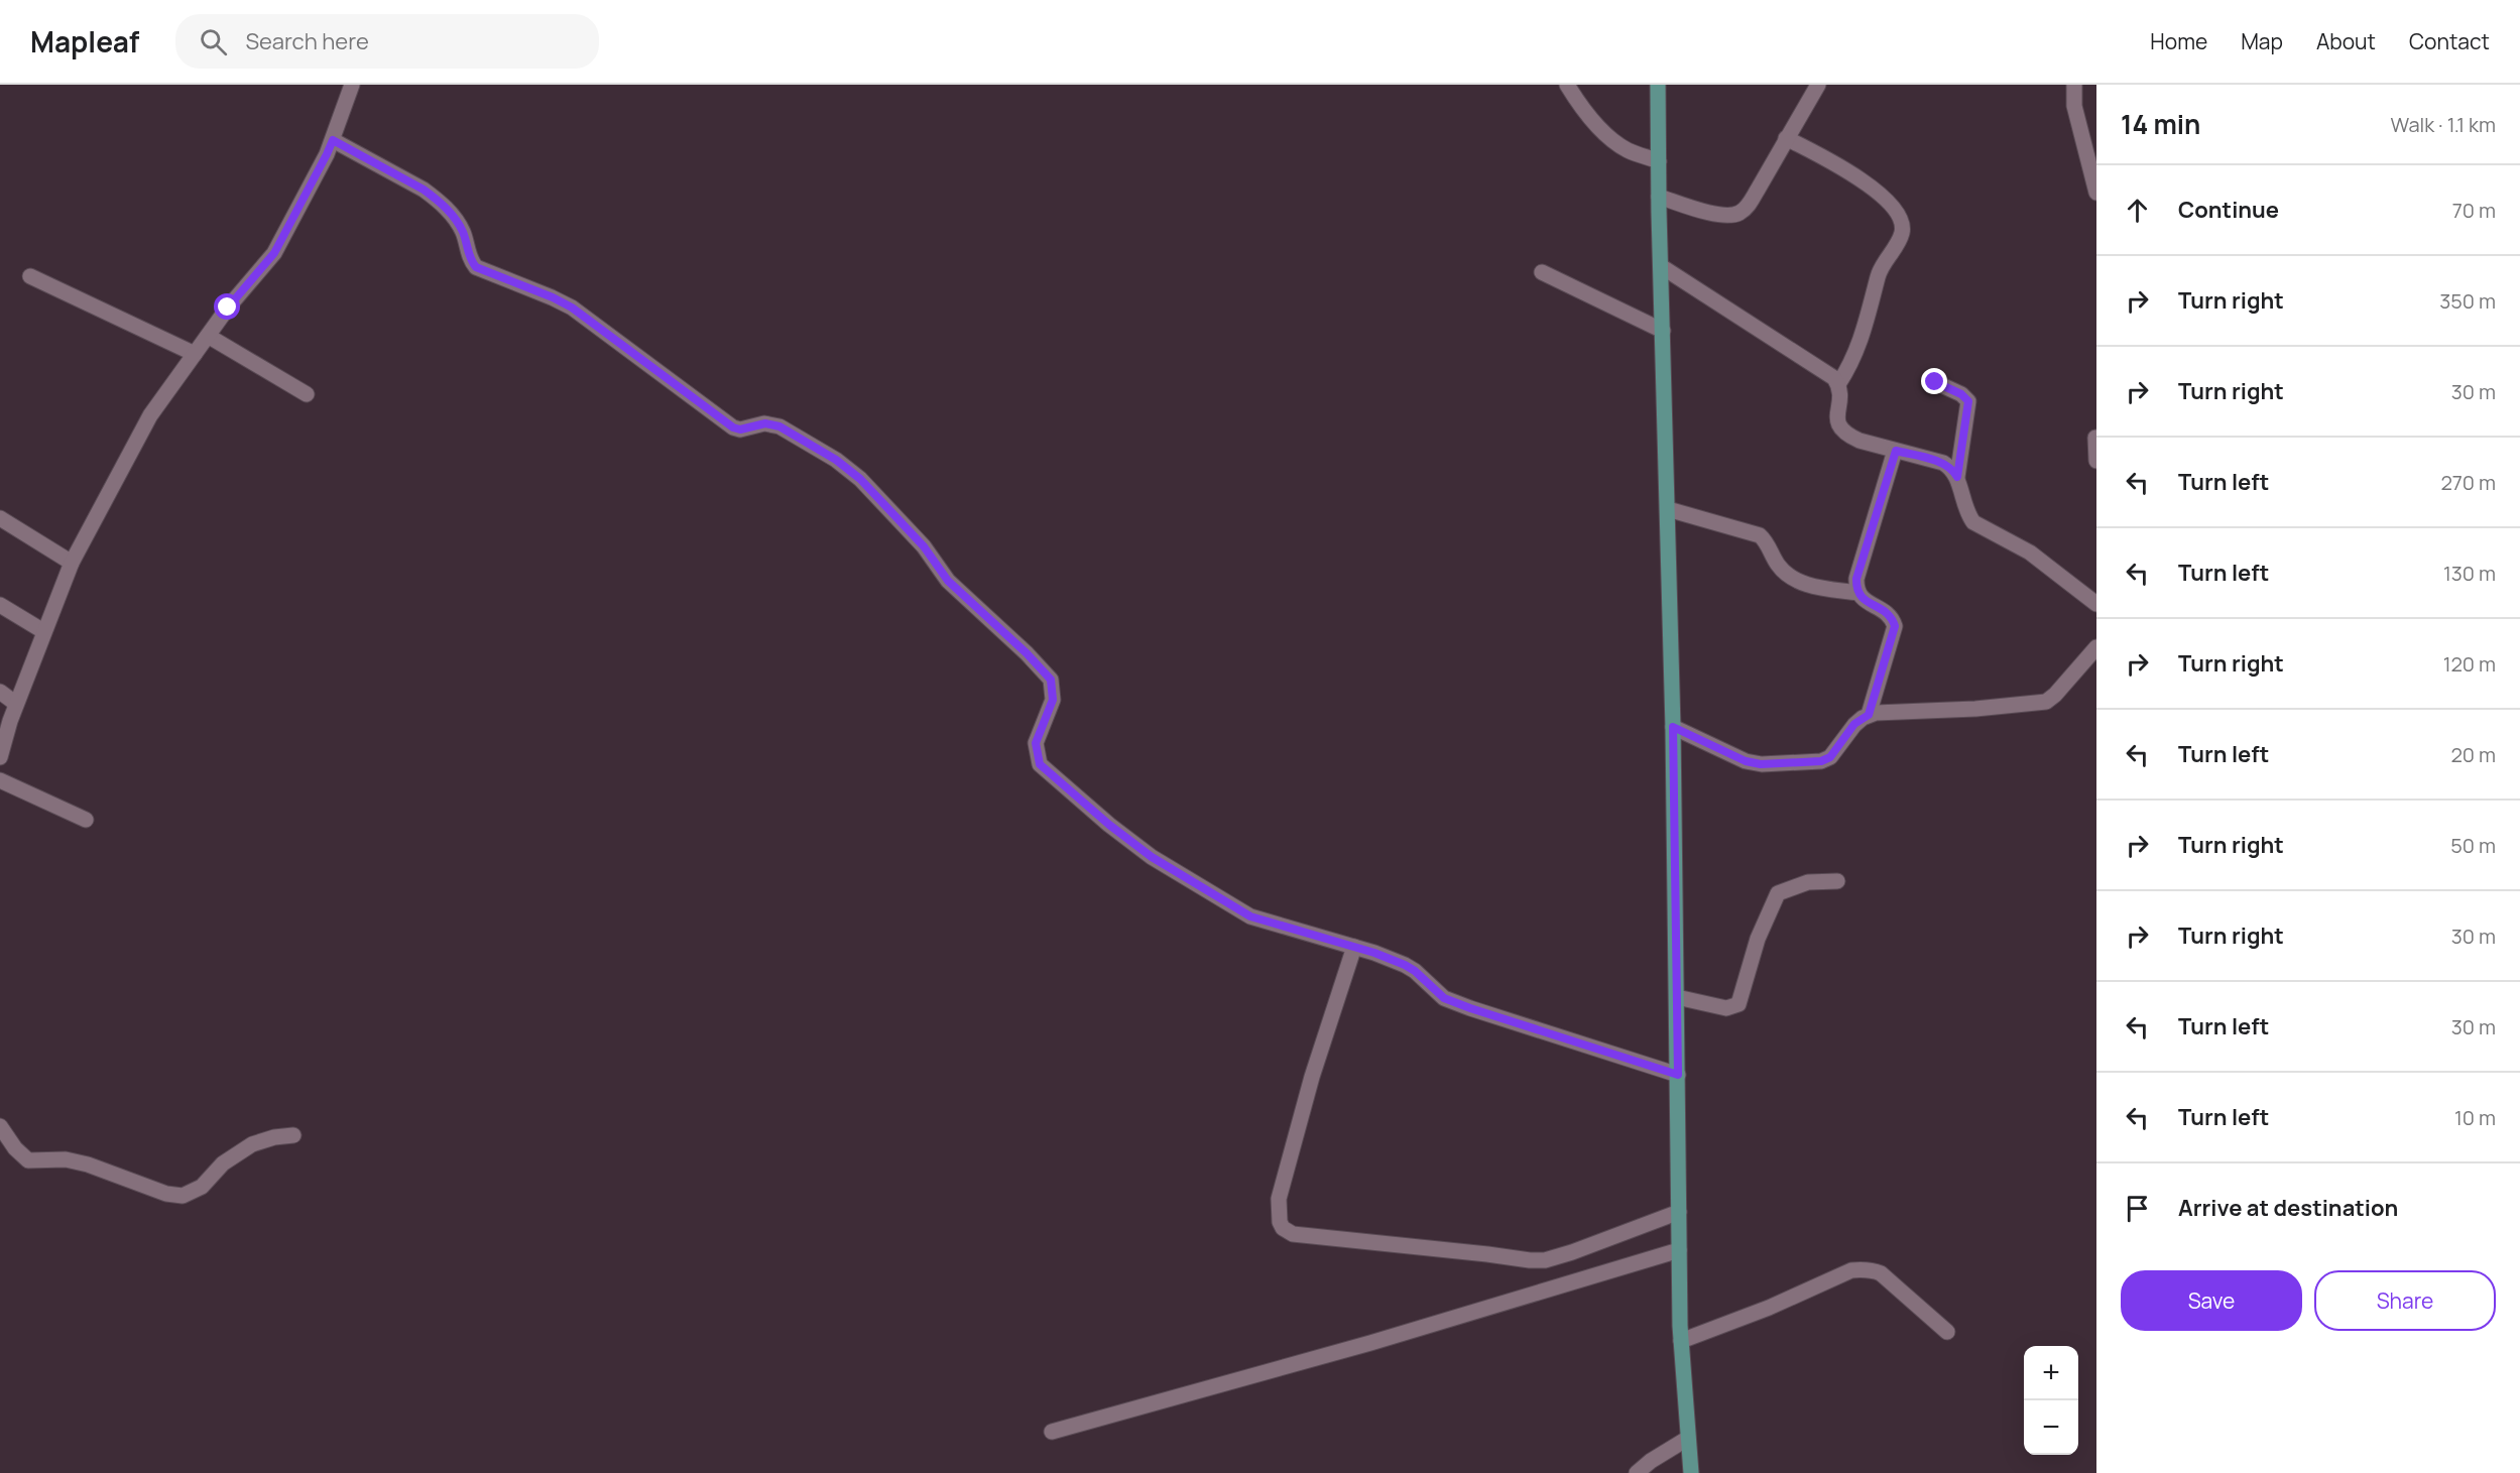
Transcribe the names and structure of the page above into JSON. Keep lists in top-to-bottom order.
{
  "page": {
    "header": "Mapleaf",
    "search": "Search here",
    "nav": [
      "Home",
      "Map",
      "About",
      "Contact"
    ],
    "heading": ["14 min", "Walk · 1.1 km"],
    "list": [
      ["Continue", "70 m"],
      ["Turn right", "350 m"],
      ["Turn right", "30 m"],
      ["Turn left", "270 m"],
      ["Turn left", "130 m"],
      ["Turn right", "120 m"],
      ["Turn left", "20 m"],
      ["Turn right", "50 m"],
      ["Turn right", "30 m"],
      ["Turn left", "30 m"],
      ["Turn left", "10 m"],
      "Arrive at destination"
    ],
    "buttons": ["Save", "Share"],
    "map_buttons": ["+", "−"]
  }
}
